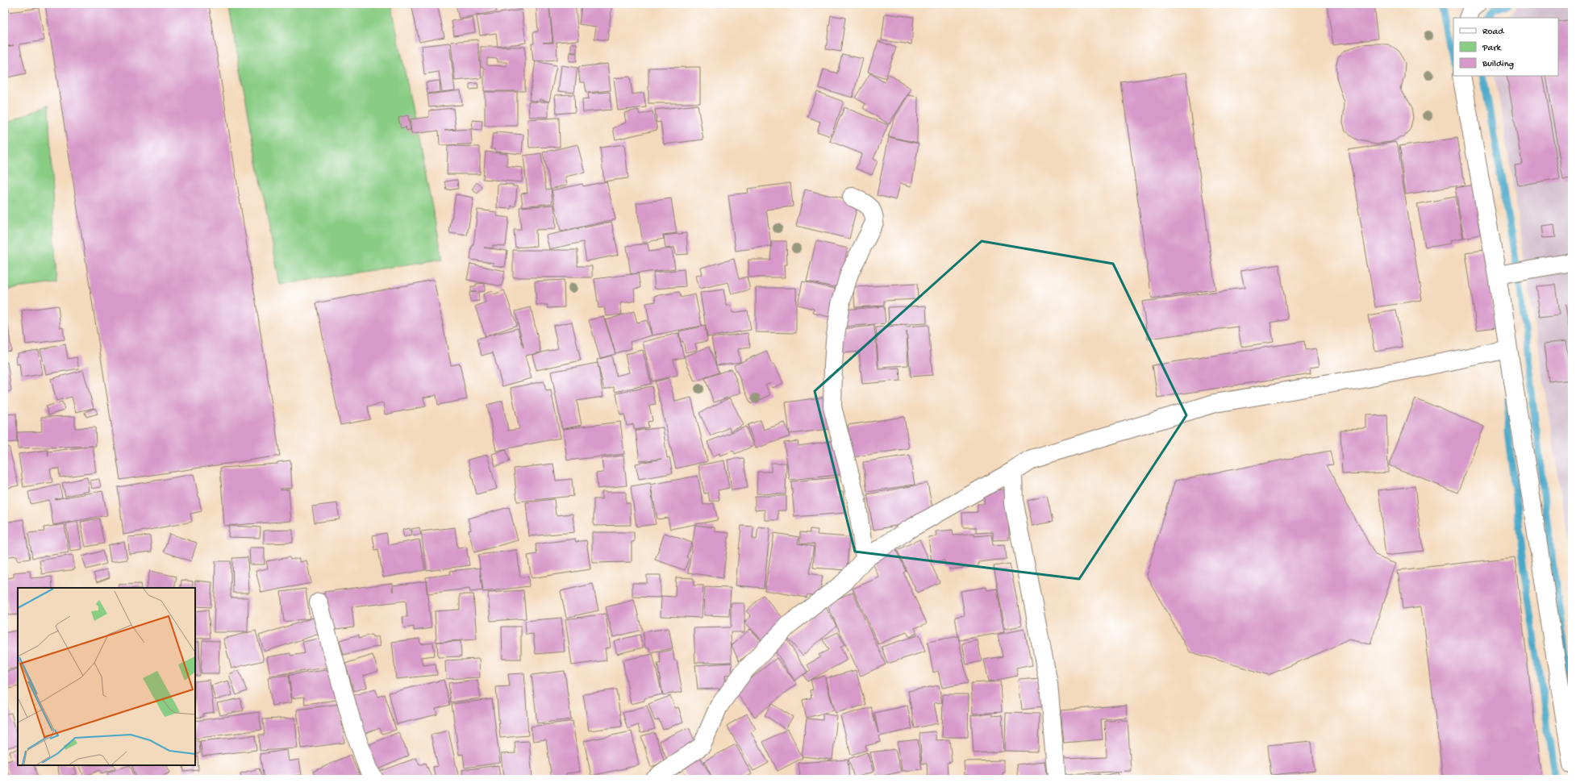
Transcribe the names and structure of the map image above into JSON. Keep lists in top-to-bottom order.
{
  "legend": ["Road", "Park", "Building"]
}
